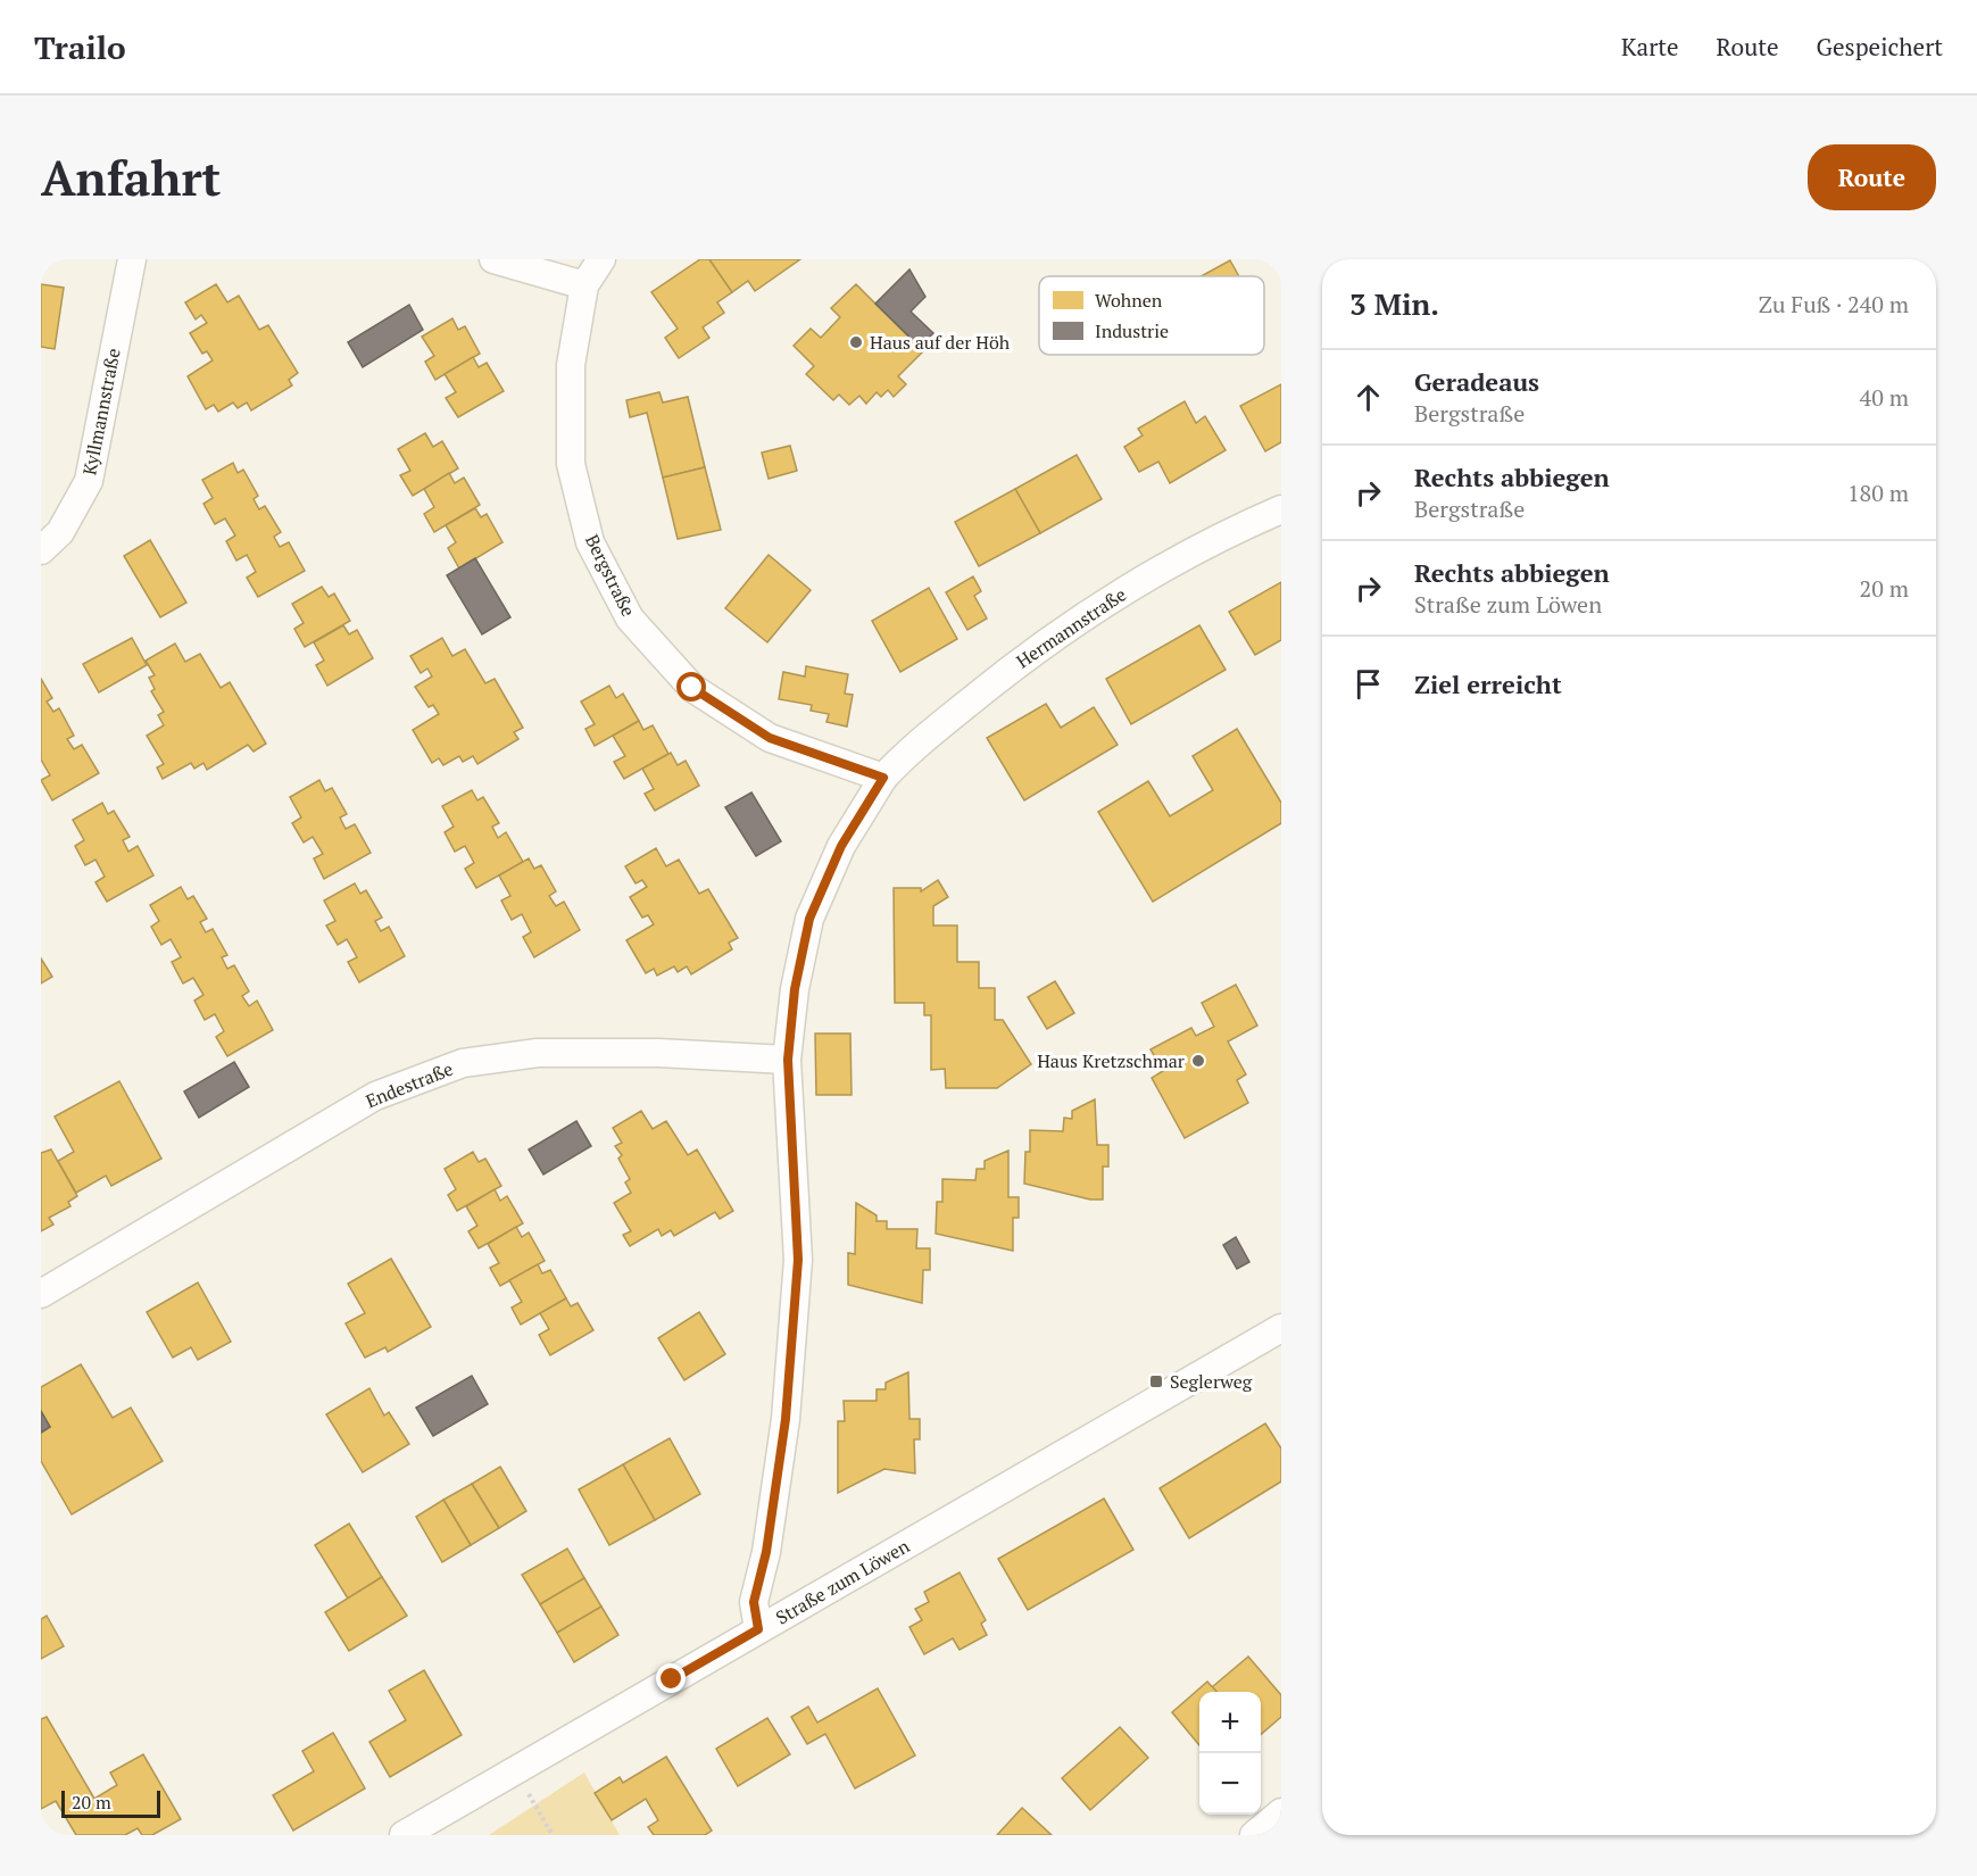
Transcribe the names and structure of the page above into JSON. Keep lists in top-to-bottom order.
{
  "streets": {
    "street": [
      "Kyllmannstraße",
      "Bergstraße",
      "Hermannstraße",
      "Endestraße",
      "Straße zum Löwen"
    ]
  },
  "crossings": [
    ["Bergstraße", "Hermannstraße"]
  ],
  "places": {
    "other": ["Haus auf der Höh", "Haus Kretzschmar"],
    "transit": ["Seglerweg"]
  },
  "legend": ["Wohnen", "Industrie"],
  "scale_bar": "20 m",
  "page": {
    "header": "Trailo",
    "nav": ["Karte", "Route", "Gespeichert"],
    "buttons": "Route",
    "title": "Anfahrt",
    "heading": ["3 Min.", "Zu Fuß · 240 m"],
    "list": [
      ["Geradeaus", "Bergstraße", "40 m"],
      ["Rechts abbiegen", "Bergstraße", "180 m"],
      ["Rechts abbiegen", "Straße zum Löwen", "20 m"],
      "Ziel erreicht"
    ],
    "map_buttons": ["+", "−"],
    "scale": "20 m"
  }
}
